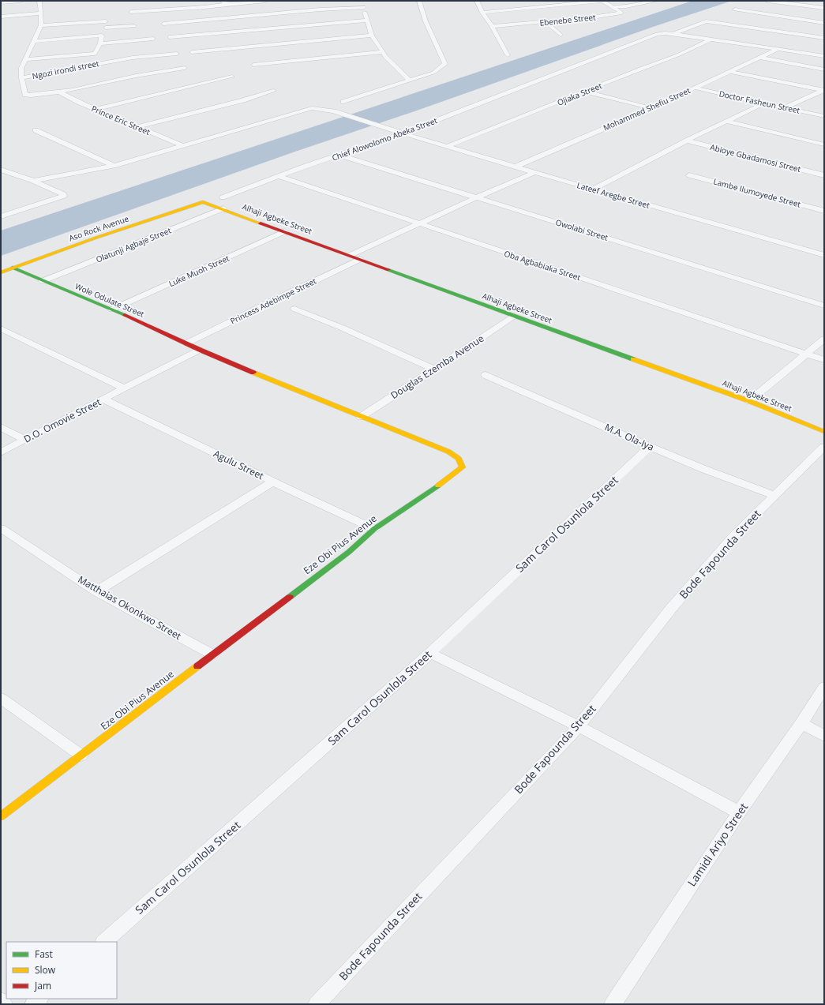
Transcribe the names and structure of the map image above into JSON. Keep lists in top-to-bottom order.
{
  "streets": {
    "street": [
      "Ebenebe Street",
      "Ngozi irondi street",
      "Ojiaka Street",
      "Doctor Fasheun Street",
      "Mohammed Shefiu Street",
      "Prince Eric Street",
      "Chief Alowolomo Abeka Street",
      "Abioye Gbadamosi Street",
      "Lambe Ilumoyede Street",
      "Lateef Aregbe Street",
      "Alhaji Agbeke Street",
      "Aso Rock Avenue",
      "Owolabi Street",
      "Olatunji Agbaje Street",
      "Oba Agbabiaka Street",
      "Luke Muoh Street",
      "Wole Odulate Street",
      "Princess Adebimpe Street",
      "Douglas Ezemba Avenue",
      "D.O. Omovie Street",
      "M.A. Ola-Iya",
      "Agulu Street",
      "Sam Carol Osunlola Street",
      "Eze Obi Pius Avenue",
      "Bode Fapounda Street",
      "Matthaias Okonkwo Street",
      "Lamidi Ariyo Street"
    ]
  },
  "crossings": [
    ["Ojiaka Street", "Lateef Aregbe Street"],
    ["Doctor Fasheun Street", "Mohammed Shefiu Street"],
    ["Mohammed Shefiu Street", "Lateef Aregbe Street"],
    ["Prince Eric Street", "Lateef Aregbe Street"],
    ["Chief Alowolomo Abeka Street", "Lateef Aregbe Street"],
    ["Chief Alowolomo Abeka Street", "Owolabi Street"],
    ["Chief Alowolomo Abeka Street", "Oba Agbabiaka Street"],
    ["Alhaji Agbeke Street", "Aso Rock Avenue"],
    ["Alhaji Agbeke Street", "Olatunji Agbaje Street"],
    ["Alhaji Agbeke Street", "Luke Muoh Street"],
    ["Alhaji Agbeke Street", "Princess Adebimpe Street"],
    ["Alhaji Agbeke Street", "Douglas Ezemba Avenue"],
    ["Aso Rock Avenue", "Wole Odulate Street"],
    ["Olatunji Agbaje Street", "Wole Odulate Street"],
    ["Luke Muoh Street", "Wole Odulate Street"],
    ["Wole Odulate Street", "Princess Adebimpe Street"],
    ["Wole Odulate Street", "D.O. Omovie Street"],
    ["Wole Odulate Street", "Eze Obi Pius Avenue"],
    ["Douglas Ezemba Avenue", "Eze Obi Pius Avenue"],
    ["D.O. Omovie Street", "Agulu Street"],
    ["D.O. Omovie Street", "Eze Obi Pius Avenue"],
    ["M.A. Ola-Iya", "Sam Carol Osunlola Street"],
    ["M.A. Ola-Iya", "Bode Fapounda Street"],
    ["Agulu Street", "Eze Obi Pius Avenue"],
    ["Eze Obi Pius Avenue", "Matthaias Okonkwo Street"]
  ],
  "legend": ["Fast", "Slow", "Jam"]
}
